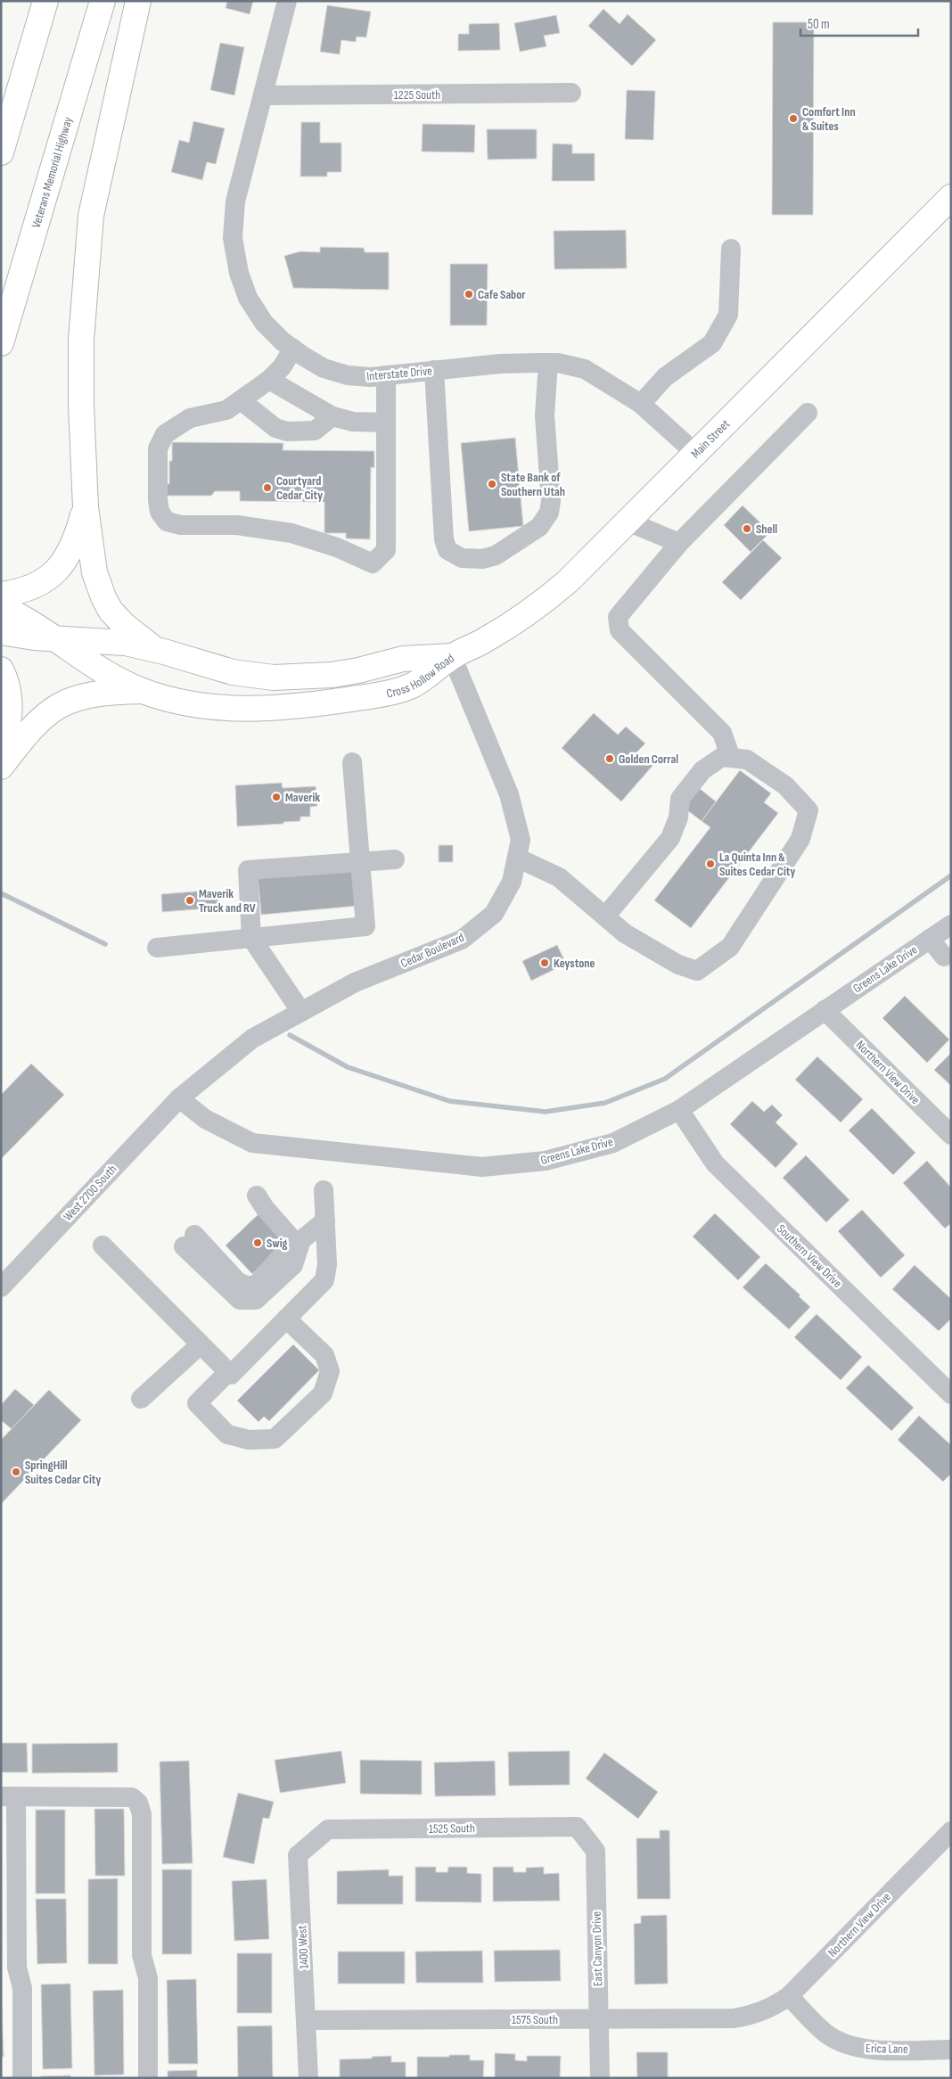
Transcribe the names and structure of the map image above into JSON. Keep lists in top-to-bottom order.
{
  "streets": {
    "main road": ["Veterans Memorial Highway", "Main Street", "Cross Hollow Road"],
    "street": [
      "1225 South",
      "Interstate Drive",
      "Cedar Boulevard",
      "Greens Lake Drive",
      "Northern View Drive",
      "West 2700 South",
      "Southern View Drive",
      "1525 South",
      "1400 West",
      "East Canyon Drive",
      "1575 South",
      "Erica Lane"
    ]
  },
  "crossings": [
    ["1225 South", "Interstate Drive"],
    ["Interstate Drive", "Main Street"],
    ["Main Street", "Cross Hollow Road"],
    ["Main Street", "Cedar Boulevard"],
    ["Cross Hollow Road", "Cedar Boulevard"],
    ["Cedar Boulevard", "Greens Lake Drive"],
    ["Cedar Boulevard", "West 2700 South"],
    ["Greens Lake Drive", "Northern View Drive"],
    ["Greens Lake Drive", "West 2700 South"],
    ["Greens Lake Drive", "Southern View Drive"],
    ["Northern View Drive", "1575 South"],
    ["Northern View Drive", "Erica Lane"],
    ["1525 South", "1400 West"],
    ["1525 South", "East Canyon Drive"],
    ["1400 West", "1575 South"],
    ["East Canyon Drive", "1575 South"]
  ],
  "places": [
    "Comfort Inn & Suites",
    "Cafe Sabor",
    "State Bank of Southern Utah",
    "Courtyard Cedar City",
    "Shell",
    "Golden Corral",
    "Maverik",
    "La Quinta Inn & Suites Cedar City",
    "Maverik Truck and RV",
    "Keystone",
    "Swig",
    "SpringHill Suites Cedar City"
  ],
  "scale_bar": "50 m"
}
